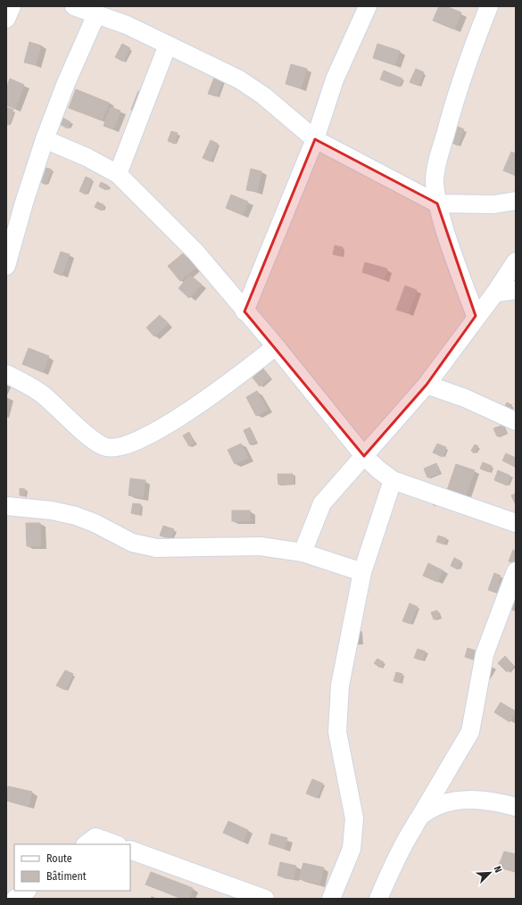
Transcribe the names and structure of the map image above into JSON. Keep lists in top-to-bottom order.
{
  "legend": ["Route", "Bâtiment"],
  "north": "top right"
}
